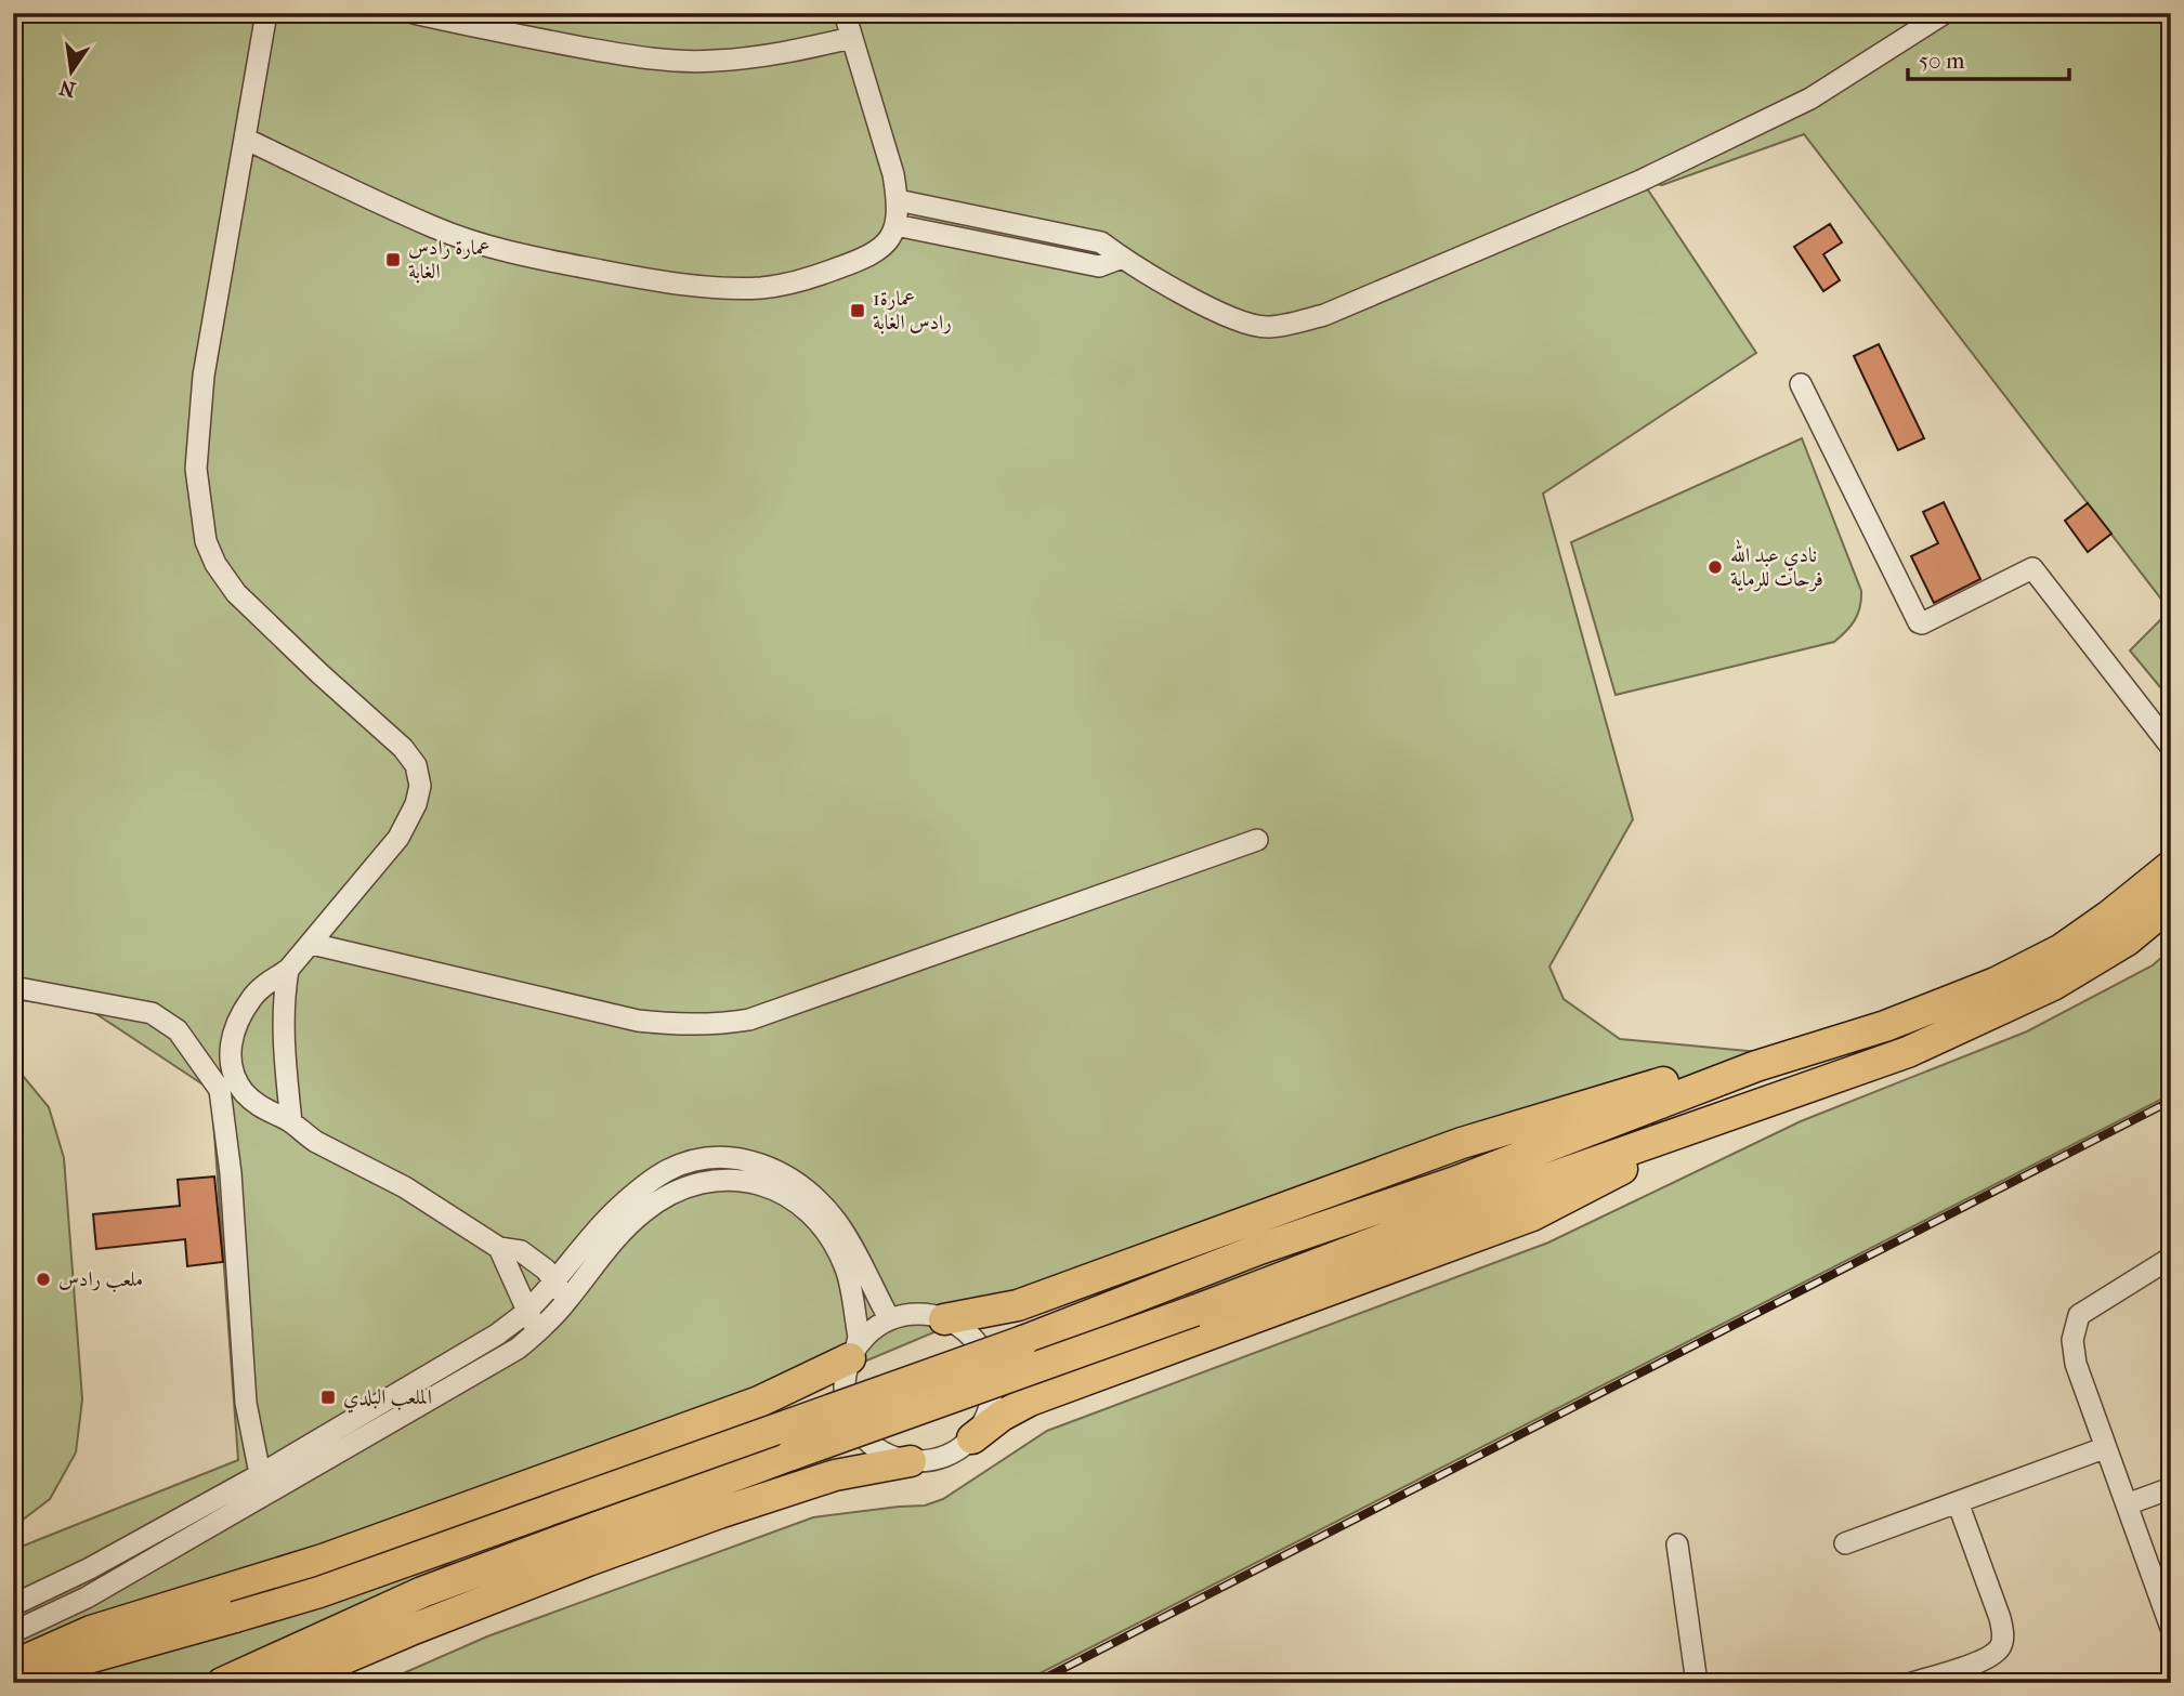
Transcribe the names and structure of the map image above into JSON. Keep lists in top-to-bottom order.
{
  "places": {
    "transit": ["عمارة رادس الغابة", "1عمارة رادس الغابة", "الملعب البلدي"],
    "other": ["نادي عبد الله فرحات للرماية", "ملعب رادس"]
  },
  "scale_bar": "50 m",
  "north": "bottom"
}
